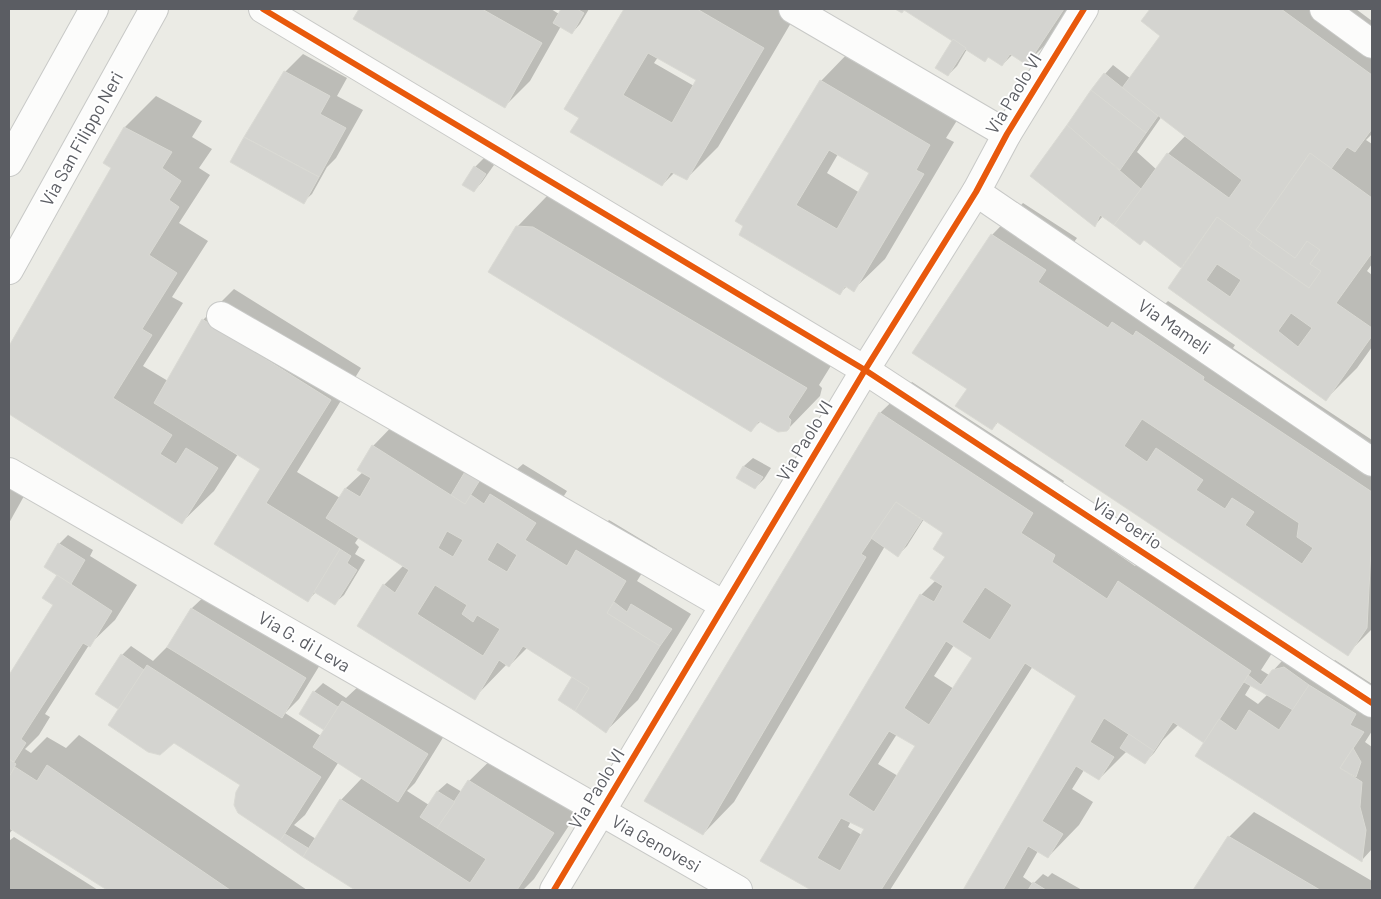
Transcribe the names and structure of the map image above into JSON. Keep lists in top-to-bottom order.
{
  "streets": {
    "street": [
      "Via Paolo VI",
      "Via San Filippo Neri",
      "Via Mameli",
      "Via Poerio",
      "Via G. di Leva",
      "Via Genovesi"
    ]
  },
  "crossings": [
    ["Via Paolo VI", "Via Mameli"],
    ["Via Paolo VI", "Via Poerio"],
    ["Via Paolo VI", "Via G. di Leva"],
    ["Via Paolo VI", "Via Genovesi"],
    ["Via G. di Leva", "Via Genovesi"]
  ]
}
